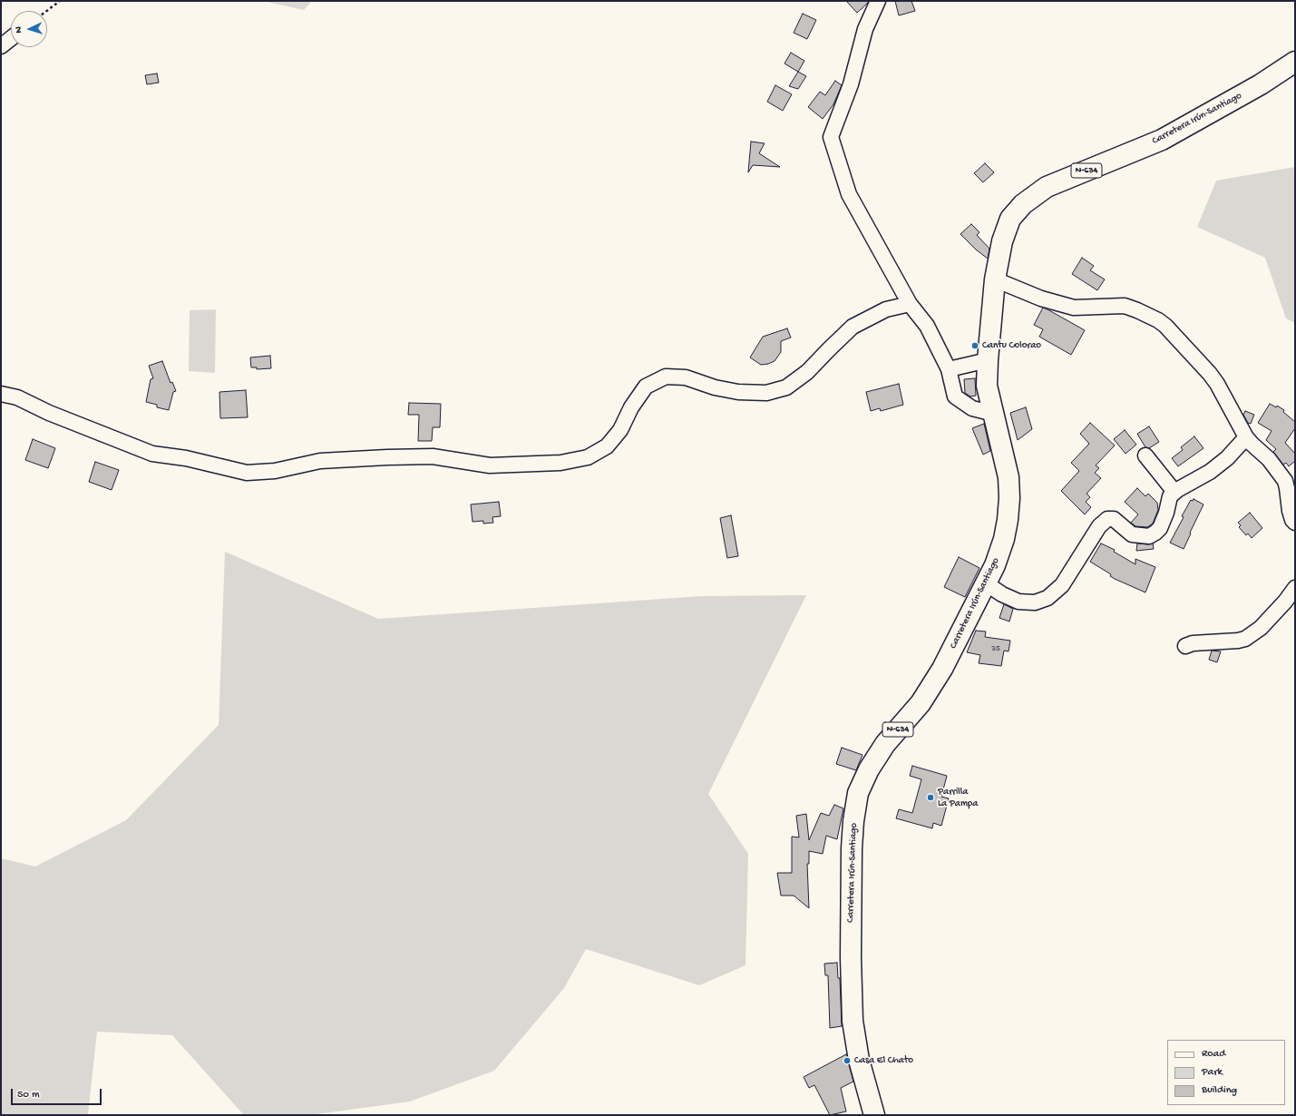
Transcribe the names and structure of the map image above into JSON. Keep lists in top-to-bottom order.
{
  "streets": {
    "highway": ["Carretera Irún-Santiago", "N-634"]
  },
  "places": ["Cantu Colorao", "Parrilla La Pampa", "Casa El Chato"],
  "house_numbers": ["35"],
  "legend": ["Road", "Park", "Building"],
  "scale_bar": "50 m",
  "north": "left"
}
